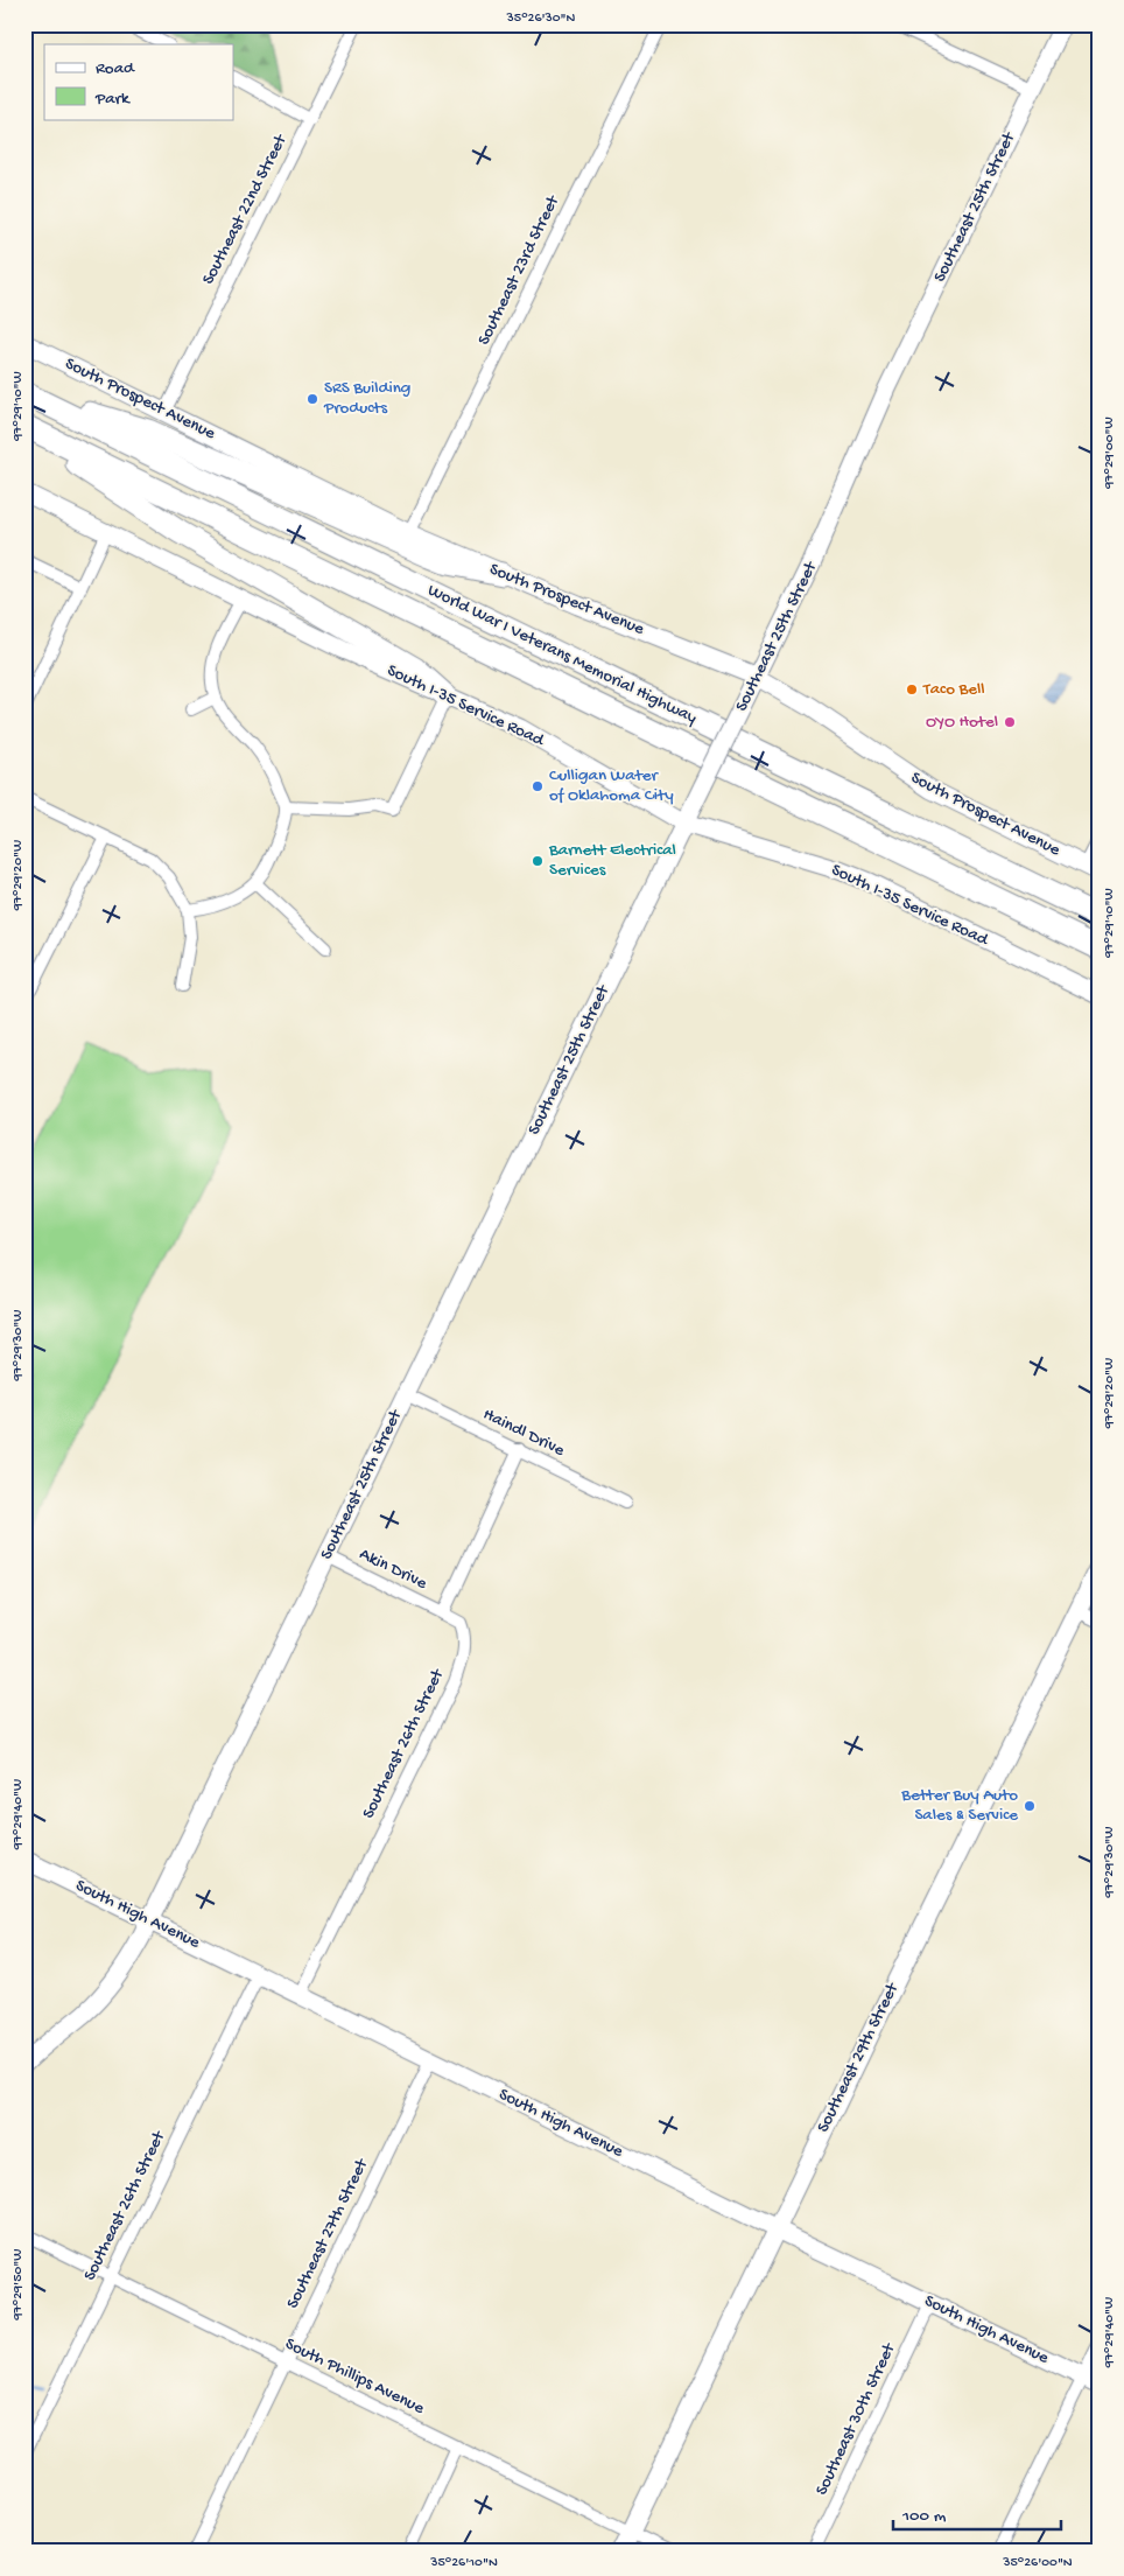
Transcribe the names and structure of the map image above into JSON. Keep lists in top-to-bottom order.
{
  "streets": {
    "highway": ["World War I Veterans Memorial Highway"],
    "street": [
      "Southeast 25th Street",
      "Southeast 22nd Street",
      "Southeast 23rd Street",
      "South Prospect Avenue",
      "South I-35 Service Road",
      "Haindl Drive",
      "Akin Drive",
      "Southeast 26th Street",
      "South High Avenue",
      "Southeast 29th Street",
      "Southeast 27th Street",
      "South Phillips Avenue",
      "Southeast 30th Street"
    ]
  },
  "crossings": [
    ["Southeast 25th Street", "South Prospect Avenue"],
    ["Southeast 25th Street", "South I-35 Service Road"],
    ["Southeast 25th Street", "Haindl Drive"],
    ["Southeast 25th Street", "Akin Drive"],
    ["Southeast 25th Street", "South High Avenue"],
    ["Southeast 22nd Street", "South Prospect Avenue"],
    ["Southeast 23rd Street", "South Prospect Avenue"],
    ["Akin Drive", "Southeast 26th Street"],
    ["Southeast 26th Street", "South High Avenue"],
    ["Southeast 26th Street", "South Phillips Avenue"],
    ["South High Avenue", "Southeast 29th Street"],
    ["South High Avenue", "Southeast 27th Street"],
    ["South High Avenue", "Southeast 30th Street"],
    ["Southeast 29th Street", "South Phillips Avenue"],
    ["Southeast 27th Street", "South Phillips Avenue"]
  ],
  "places": [
    "SRS Building Products",
    "Taco Bell",
    "OYO Hotel",
    "Culligan Water of Oklahoma City",
    "Barnett Electrical Services",
    "Better Buy Auto Sales & Service"
  ],
  "legend": ["Road", "Park"],
  "scale_bar": "100 m",
  "coordinates": [
    "35°26'30\"N",
    "97°29'10\"W",
    "97°29'00\"W",
    "97°29'20\"W",
    "97°29'30\"W",
    "97°29'40\"W",
    "97°29'50\"W",
    "35°26'10\"N",
    "35°26'00\"N"
  ]
}
